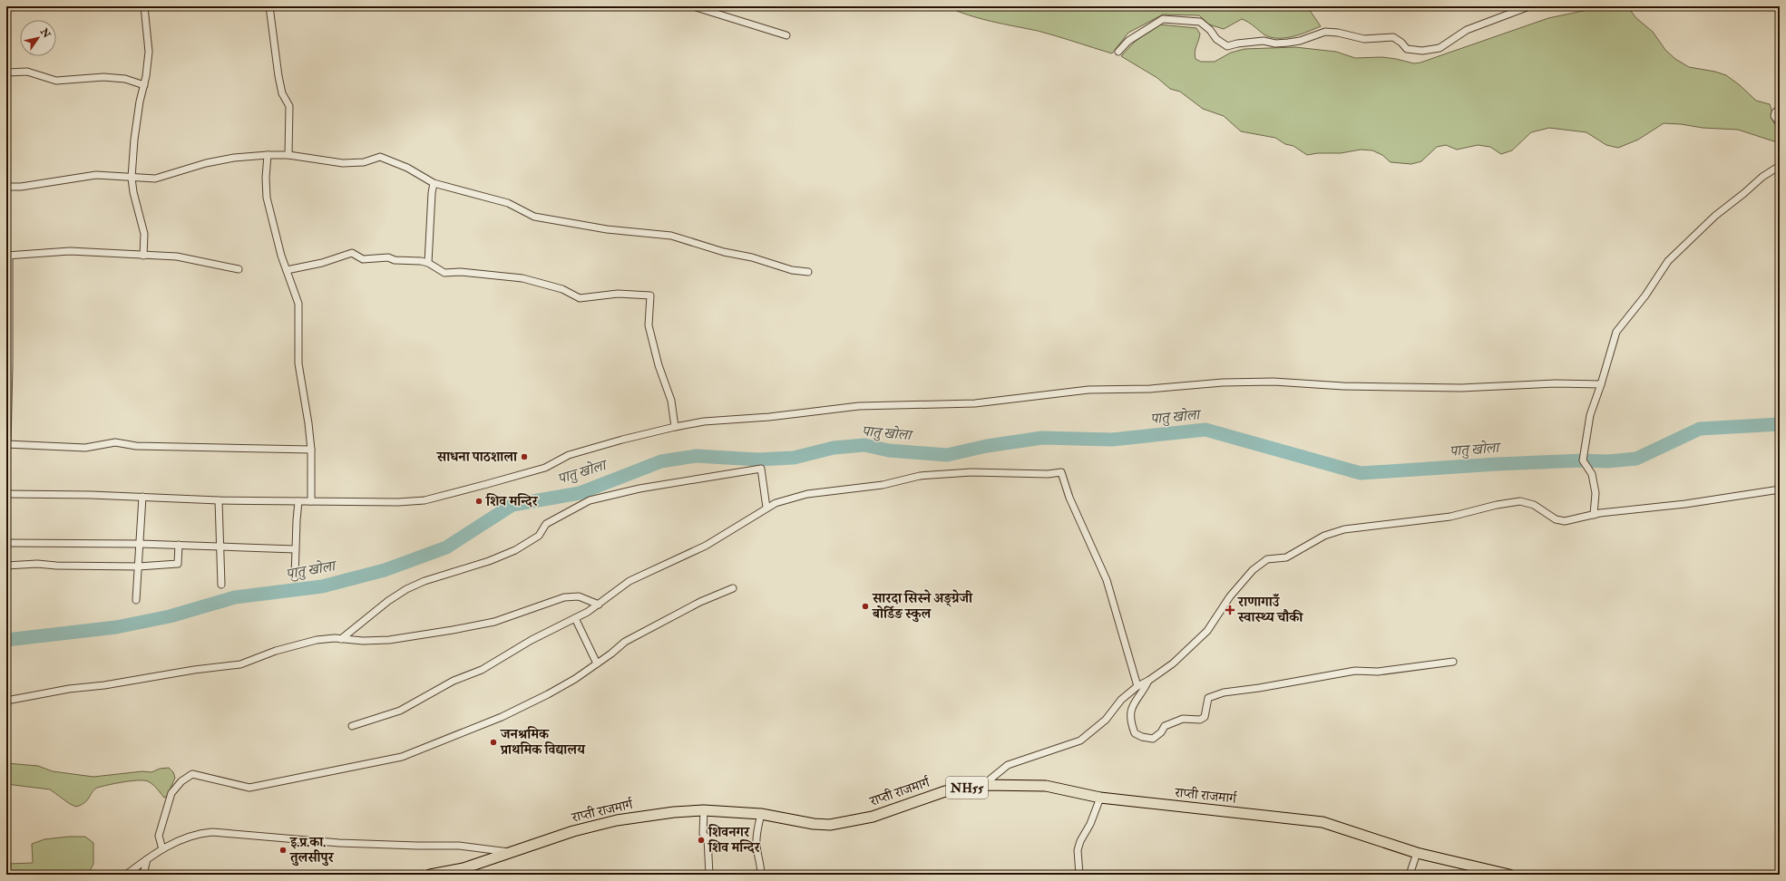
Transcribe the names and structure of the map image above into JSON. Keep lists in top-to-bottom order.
{
  "streets": {
    "main road": ["NH55", "राप्ती राजमार्ग"]
  },
  "water": ["पातु खोला"],
  "places": {
    "other": [
      "साधना पाठशाला",
      "शिव मन्दिर",
      "सारदा सिस्ने अङ्ग्रेजी बोर्डिङ स्कुल",
      "जनश्रमिक प्राथमिक विद्यालय",
      "शिवनगर शिव मन्दिर",
      "इ.प्र.का. तुलसीपुर"
    ],
    "health": ["राणागाउँ स्वास्थ्य चौकी"]
  },
  "north": "top right"
}
